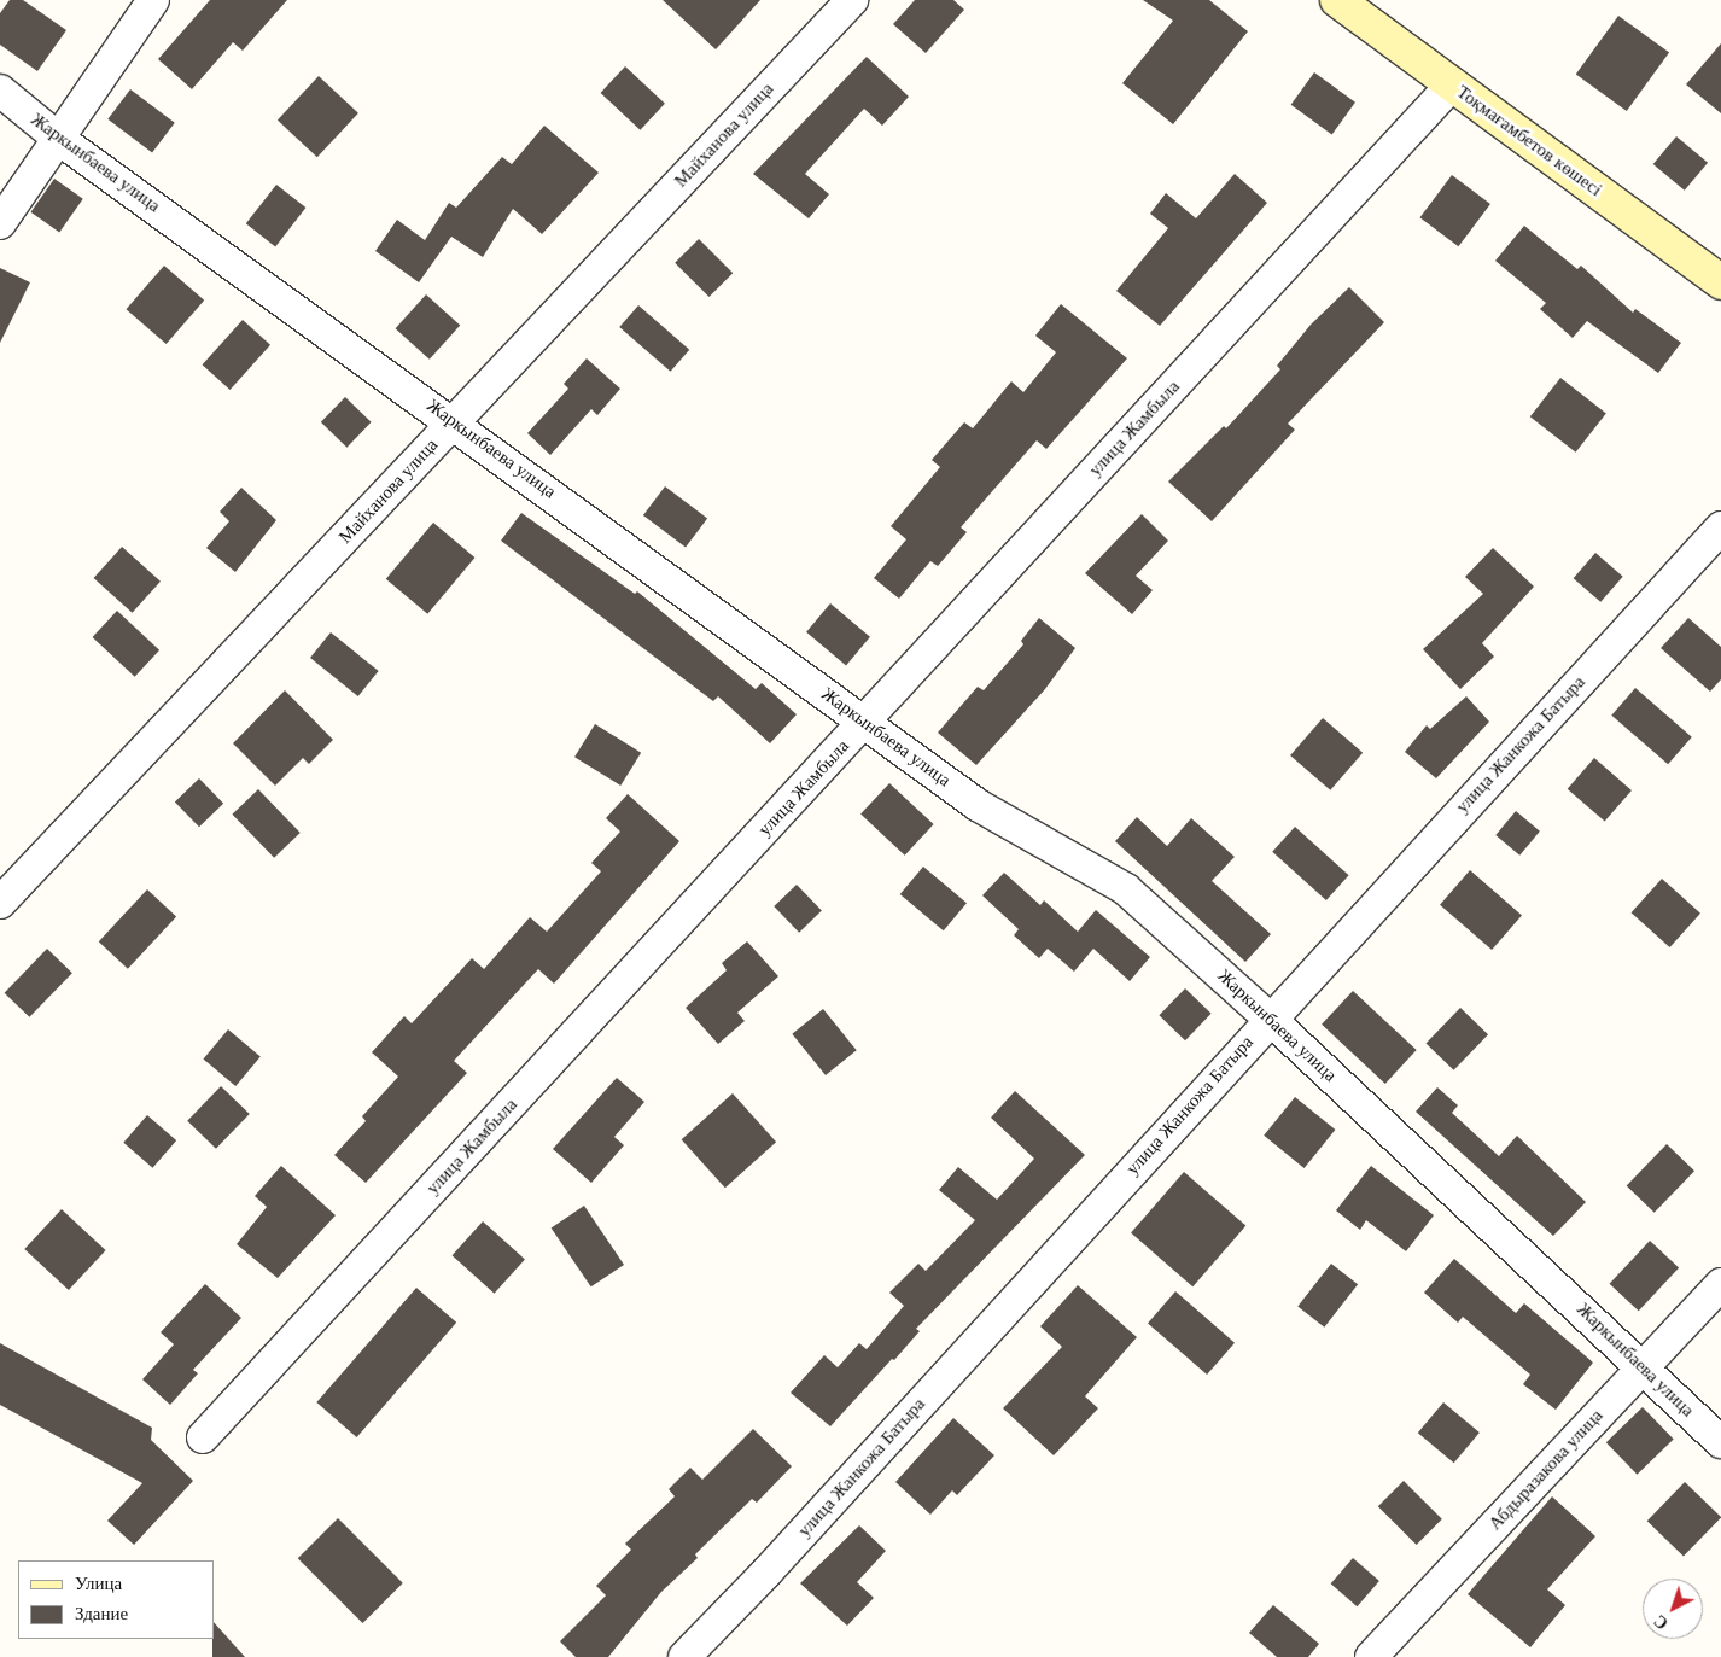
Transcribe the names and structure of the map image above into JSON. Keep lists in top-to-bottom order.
{
  "streets": {
    "street": [
      "Майханова улица",
      "Тоқмағамбетов көшесі",
      "Жаркынбаева улица",
      "улица Жамбыла",
      "улица Жанкожа Батыра",
      "Абдыразакова улица"
    ]
  },
  "crossings": [
    ["Майханова улица", "Жаркынбаева улица"],
    ["Тоқмағамбетов көшесі", "улица Жамбыла"],
    ["Жаркынбаева улица", "улица Жамбыла"],
    ["Жаркынбаева улица", "улица Жанкожа Батыра"],
    ["Жаркынбаева улица", "Абдыразакова улица"]
  ],
  "legend": ["Улица", "Здание"],
  "north": "bottom left"
}
